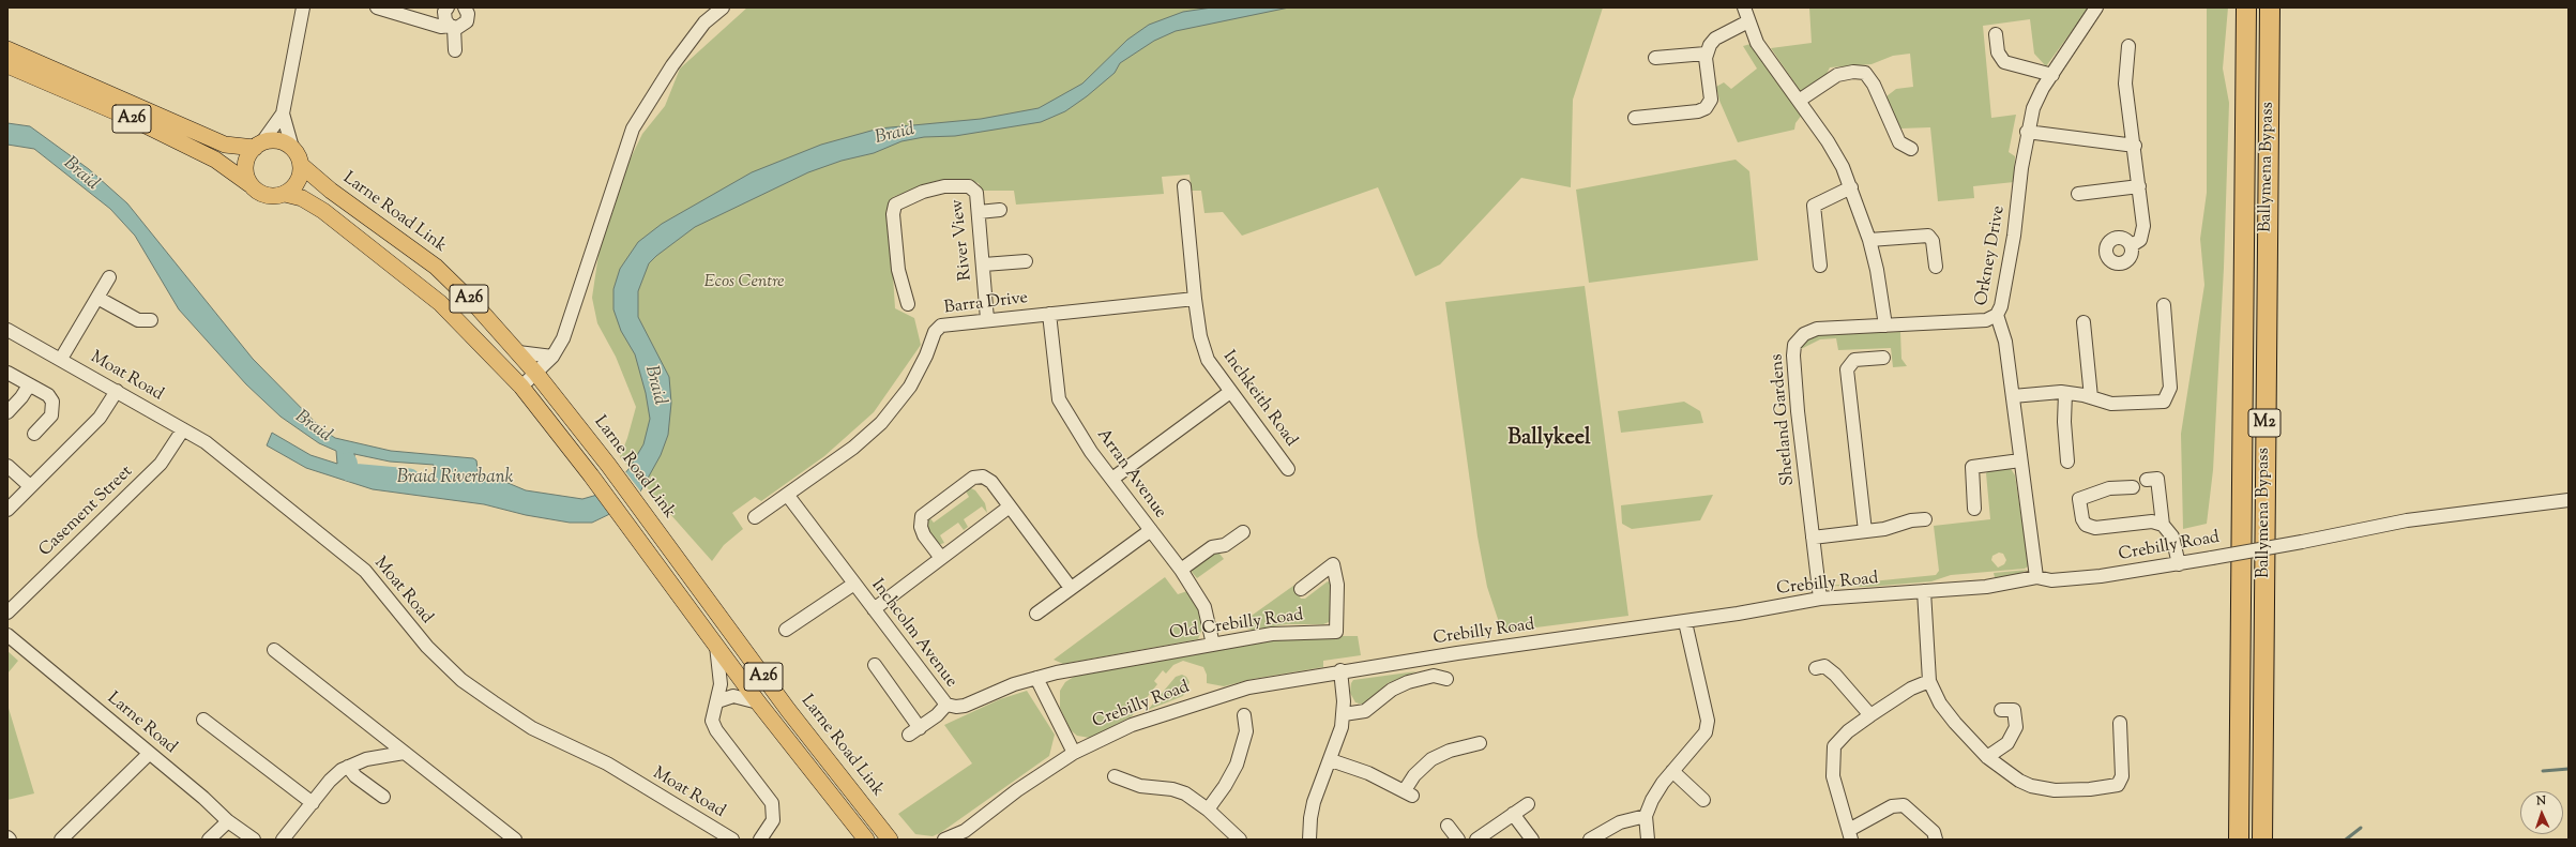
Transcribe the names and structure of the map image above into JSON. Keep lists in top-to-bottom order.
{
  "streets": {
    "highway": ["Ballymena Bypass", "M2"],
    "main road": ["A26", "Larne Road Link"],
    "street": [
      "River View",
      "Orkney Drive",
      "Barra Drive",
      "Moat Road",
      "Inchkeith Road",
      "Shetland Gardens",
      "Arran Avenue",
      "Casement Street",
      "Crebilly Road",
      "Old Crebilly Road",
      "Inchcolm Avenue",
      "Larne Road"
    ]
  },
  "crossings": [
    ["A26", "Larne Road Link"],
    ["River View", "Barra Drive"],
    ["Orkney Drive", "Shetland Gardens"],
    ["Orkney Drive", "Crebilly Road"],
    ["Barra Drive", "Inchkeith Road"],
    ["Barra Drive", "Arran Avenue"],
    ["Barra Drive", "Inchcolm Avenue"],
    ["Moat Road", "Casement Street"],
    ["Shetland Gardens", "Crebilly Road"],
    ["Arran Avenue", "Old Crebilly Road"]
  ],
  "districts": ["Ballykeel"],
  "water": ["Braid", "Braid Riverbank"],
  "parks": ["Ecos Centre"],
  "north": "top"
}
